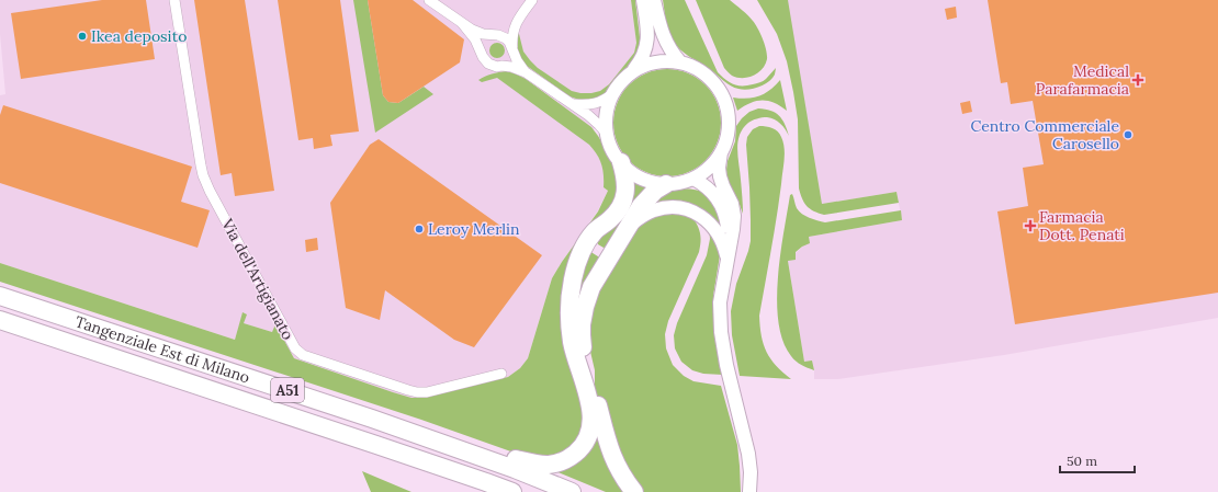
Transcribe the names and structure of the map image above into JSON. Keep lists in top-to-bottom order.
{
  "streets": {
    "highway": ["Tangenziale Est di Milano", "A51"],
    "street": ["Via dell'Artigianato"]
  },
  "places": {
    "other": ["Ikea deposito", "Centro Commerciale Carosello", "Leroy Merlin"],
    "health": ["Medical Parafarmacia", "Farmacia Dott. Penati"]
  },
  "scale_bar": "50 m"
}
